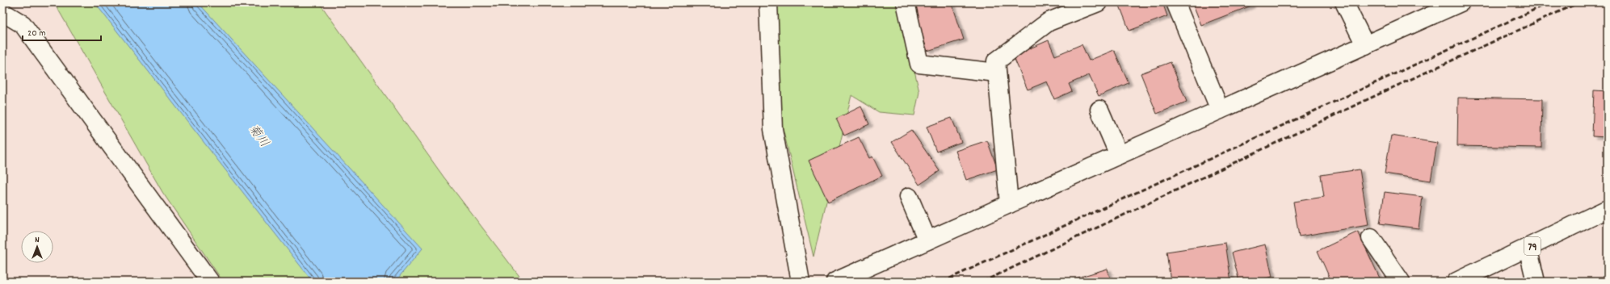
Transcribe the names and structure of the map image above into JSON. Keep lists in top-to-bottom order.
{
  "streets": {
    "street": ["79"]
  },
  "water": ["菊川"],
  "scale_bar": "20 m",
  "north": "top"
}
